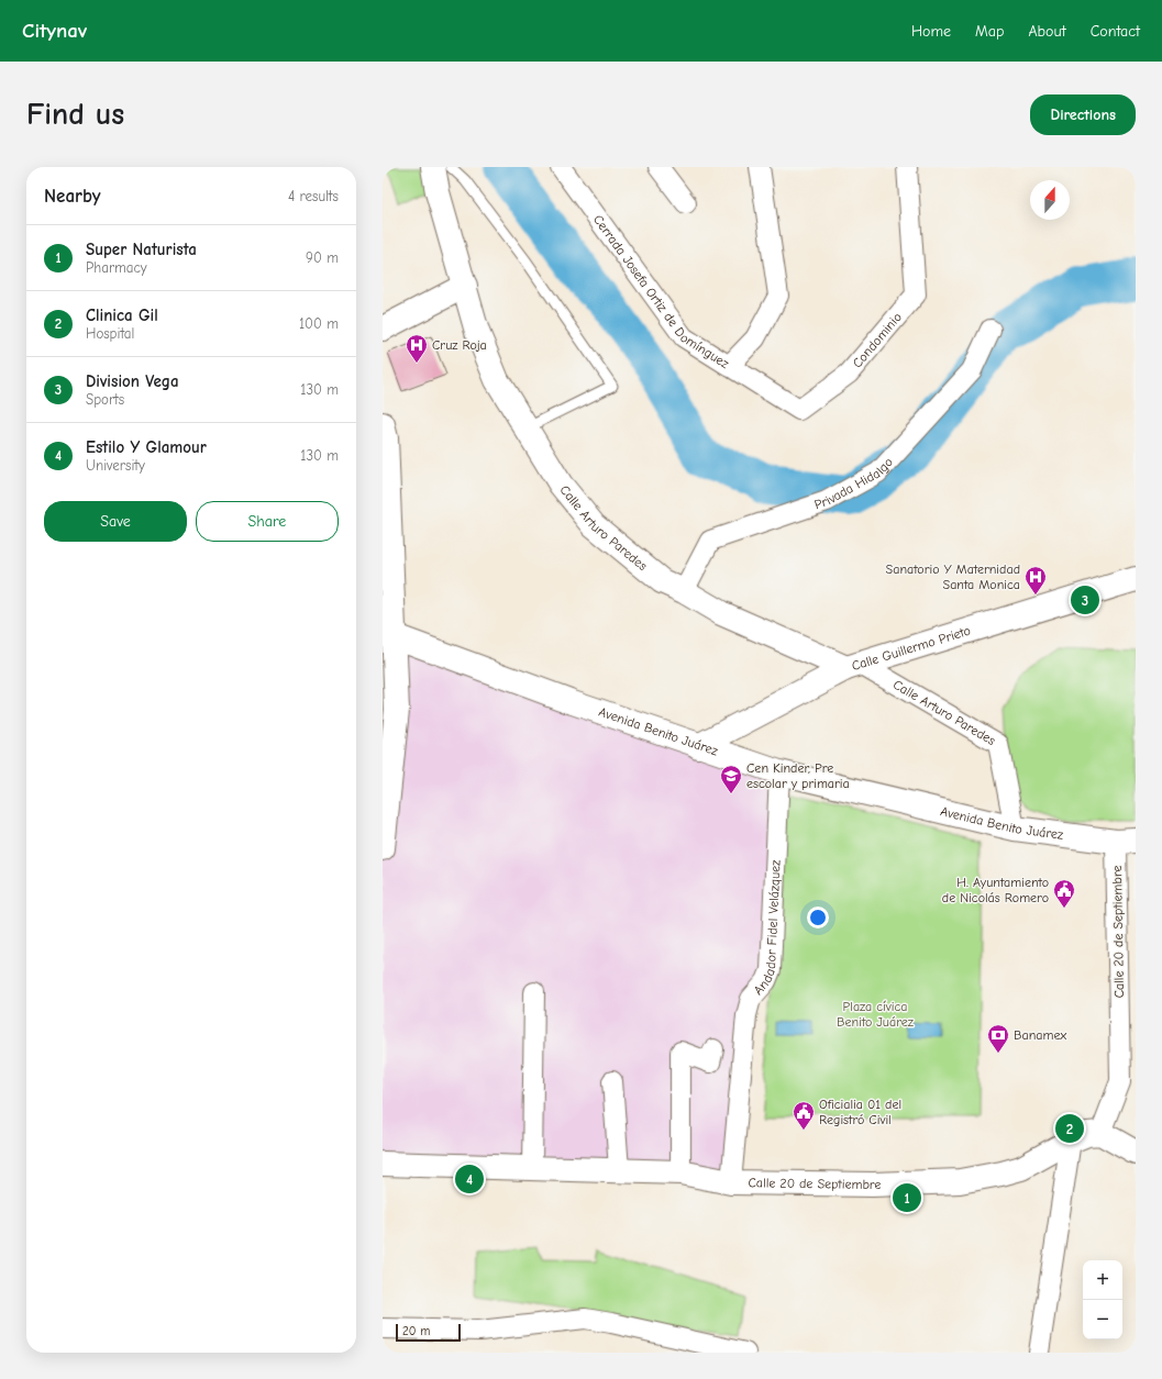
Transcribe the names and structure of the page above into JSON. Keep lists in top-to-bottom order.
{
  "streets": {
    "main road": [
      "Calle Arturo Paredes",
      "Calle Guillermo Prieto",
      "Avenida Benito Juárez",
      "Calle 20 de Septiembre"
    ],
    "street": [
      "Cerrada Josefa Ortiz de Domínguez",
      "Condominio",
      "Privada Hidalgo",
      "Andador Fidel Velázquez"
    ]
  },
  "crossings": [
    ["Cerrada Josefa Ortiz de Domínguez", "Condominio"],
    ["Privada Hidalgo", "Calle Arturo Paredes"],
    ["Calle Arturo Paredes", "Calle Guillermo Prieto"],
    ["Calle Arturo Paredes", "Avenida Benito Juárez"],
    ["Calle Guillermo Prieto", "Avenida Benito Juárez"],
    ["Avenida Benito Juárez", "Andador Fidel Velázquez"],
    ["Avenida Benito Juárez", "Calle 20 de Septiembre"],
    ["Andador Fidel Velázquez", "Calle 20 de Septiembre"]
  ],
  "parks": ["Plaza cívica Benito Juárez"],
  "places": {
    "hospital": ["Cruz Roja", "Sanatorio Y Maternidad Santa Monica"],
    "school or university": ["Cen Kinder, Pre escolar y primaria"],
    "public building": ["H. Ayuntamiento de Nicolás Romero", "Oficialia 01 del Registró Civil"],
    "bank": ["Banamex"]
  },
  "scale_bar": "20 m",
  "north": "top",
  "page": {
    "header": "Citynav",
    "nav": [
      "Home",
      "Map",
      "About",
      "Contact"
    ],
    "buttons": [
      "Directions",
      ["Save", "Share"]
    ],
    "title": "Find us",
    "heading": ["Nearby", "4 results"],
    "list": [
      {
        "mark": "1",
        "name": "Super Naturista",
        "note": "Pharmacy",
        "value": "90 m"
      },
      {
        "mark": "2",
        "name": "Clinica Gil",
        "note": "Hospital",
        "value": "100 m"
      },
      {
        "mark": "3",
        "name": "Division Vega",
        "note": "Sports",
        "value": "130 m"
      },
      {
        "mark": "4",
        "name": "Estilo Y Glamour",
        "note": "University",
        "value": "130 m"
      }
    ],
    "pins": [
      "3",
      "2",
      "4",
      "1"
    ],
    "map_buttons": ["+", "−"],
    "scale": "20 m"
  }
}
